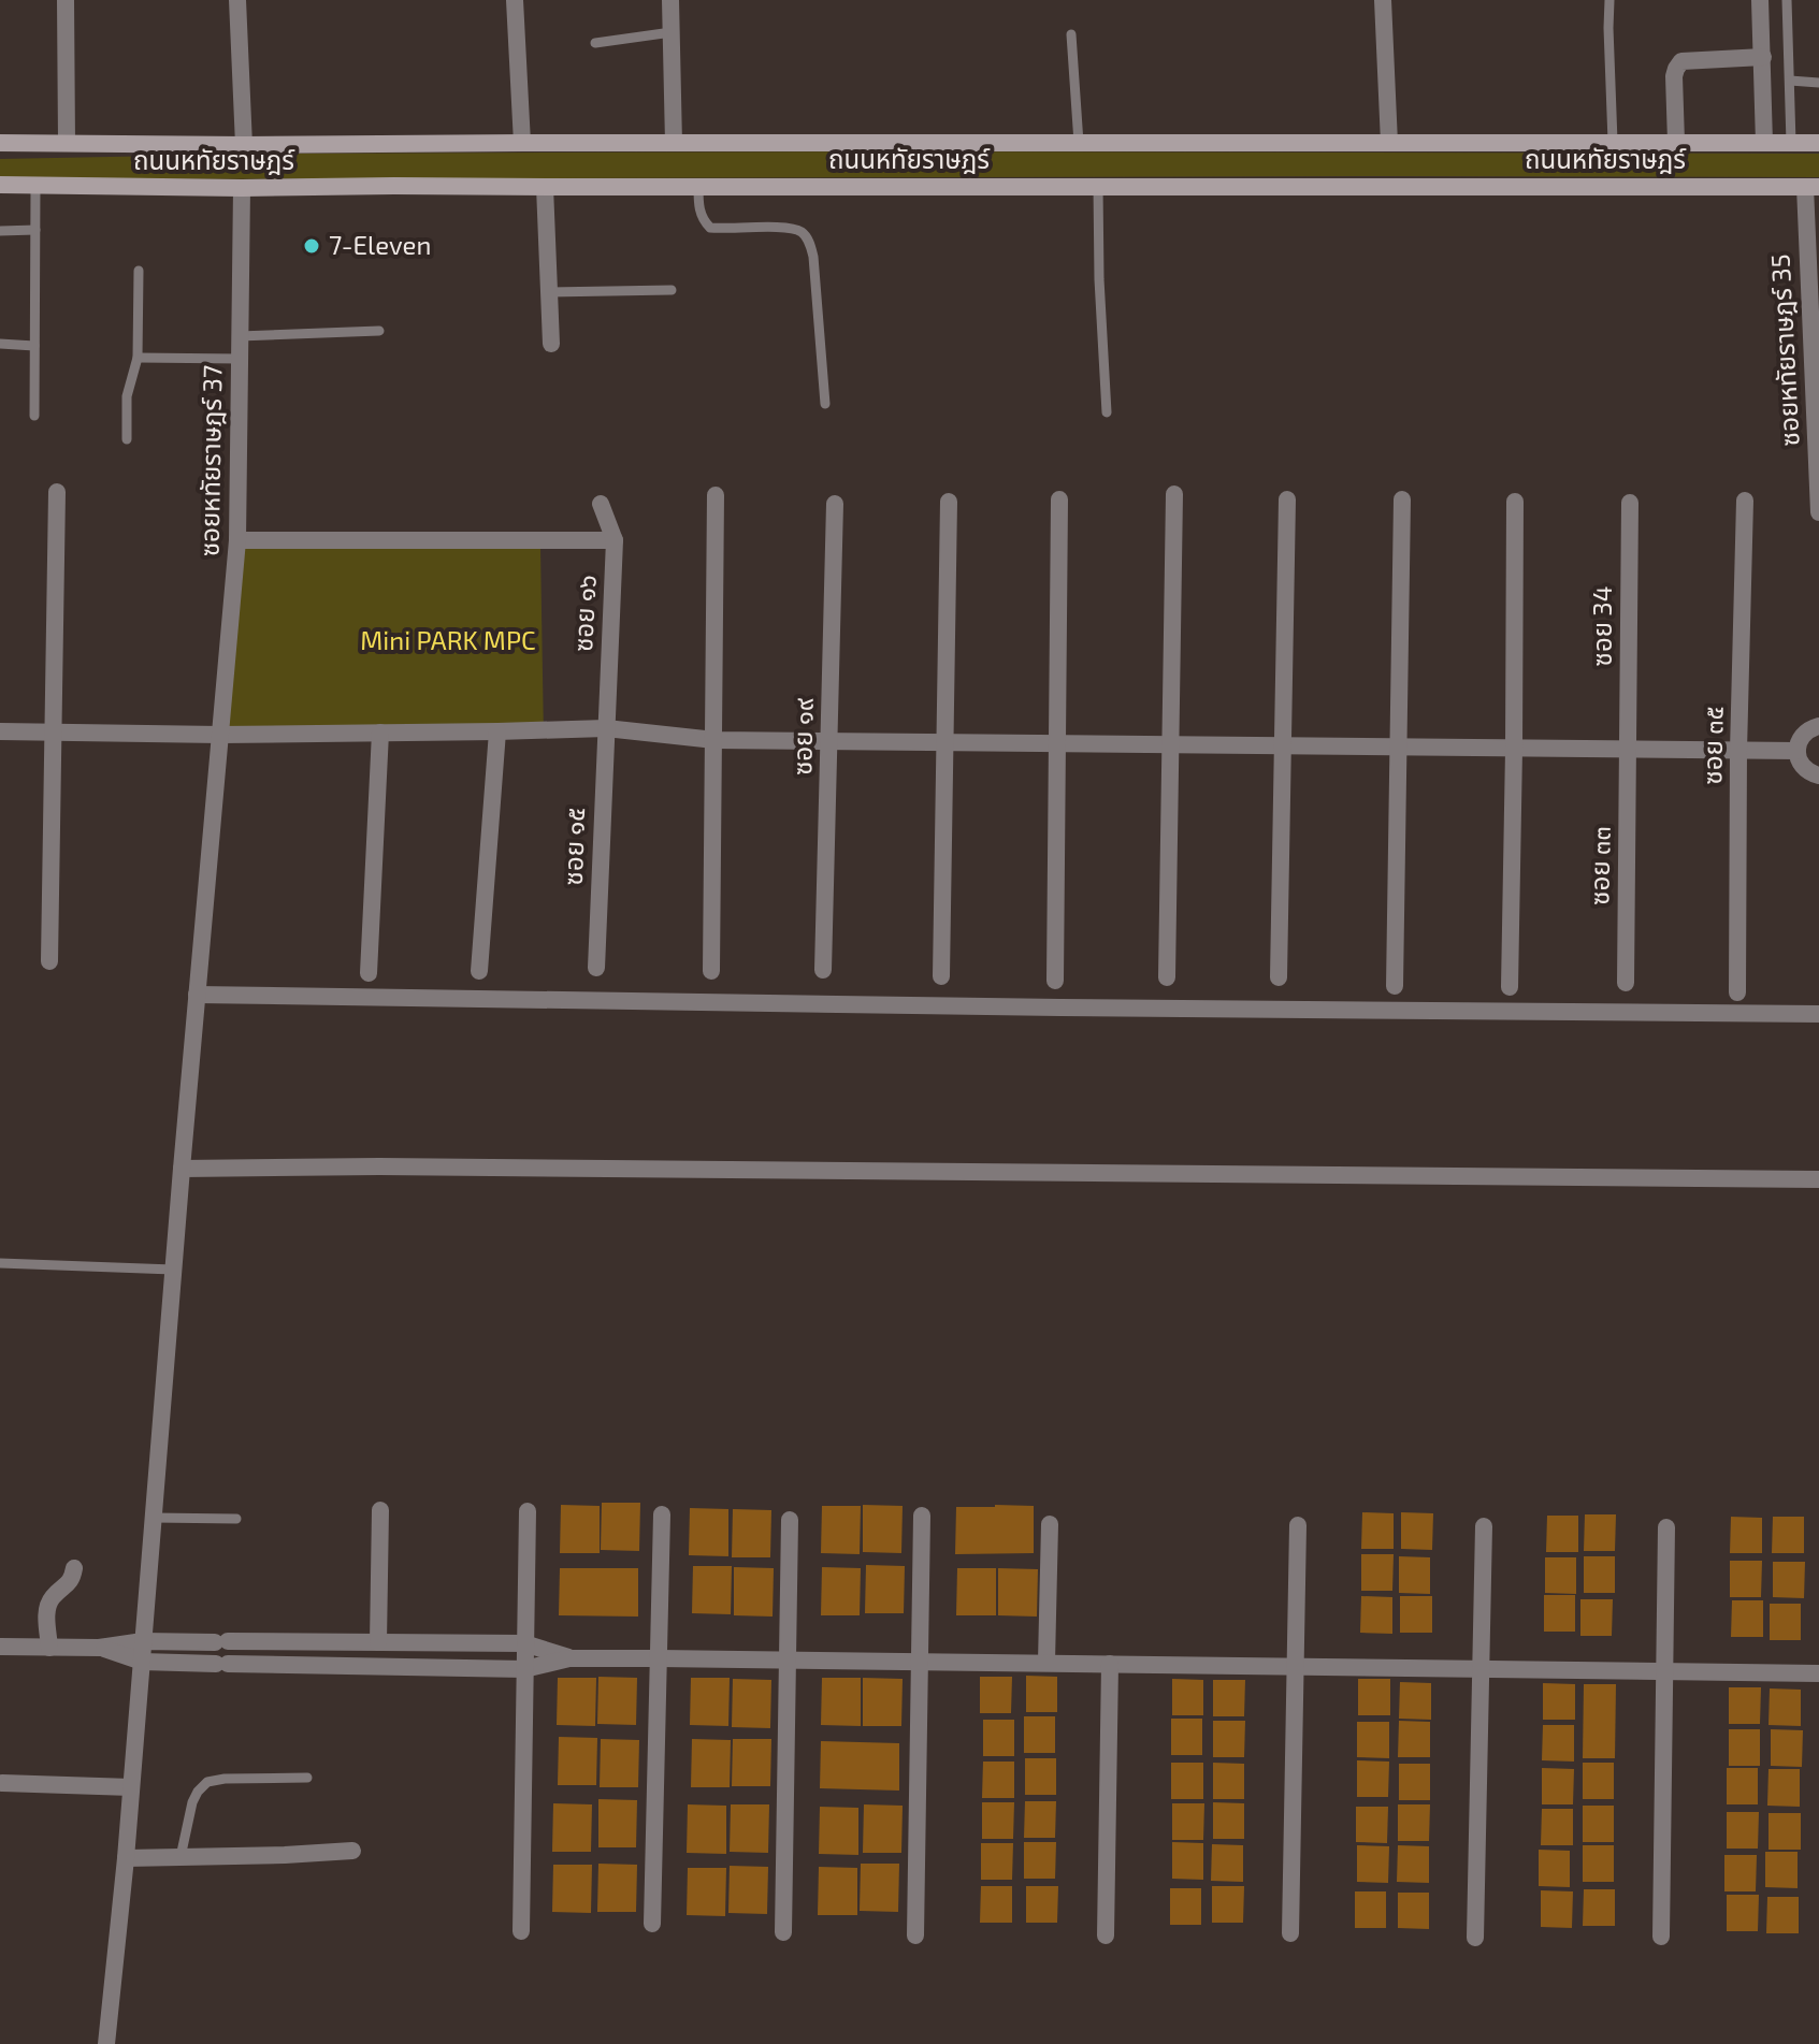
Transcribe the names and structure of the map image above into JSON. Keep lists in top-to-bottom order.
{
  "streets": {
    "main road": ["ถนนหทัยราษฎร์"],
    "street": [
      "ซอยหทัยราษฎร์ 35",
      "ซอยหทัยราษฎร์ 37",
      "ซอย ๑๖",
      "ซอย 34",
      "ซอย ๑๙",
      "ซอย ๓๕",
      "ซอย ๑๕",
      "ซอย ๓๓"
    ]
  },
  "crossings": [
    ["ถนนหทัยราษฎร์", "ซอยหทัยราษฎร์ 35"],
    ["ถนนหทัยราษฎร์", "ซอยหทัยราษฎร์ 37"],
    ["ซอย ๑๖", "ซอย ๑๕"],
    ["ซอย 34", "ซอย ๓๓"]
  ],
  "parks": ["Mini PARK MPC"],
  "places": ["7-Eleven"]
}
